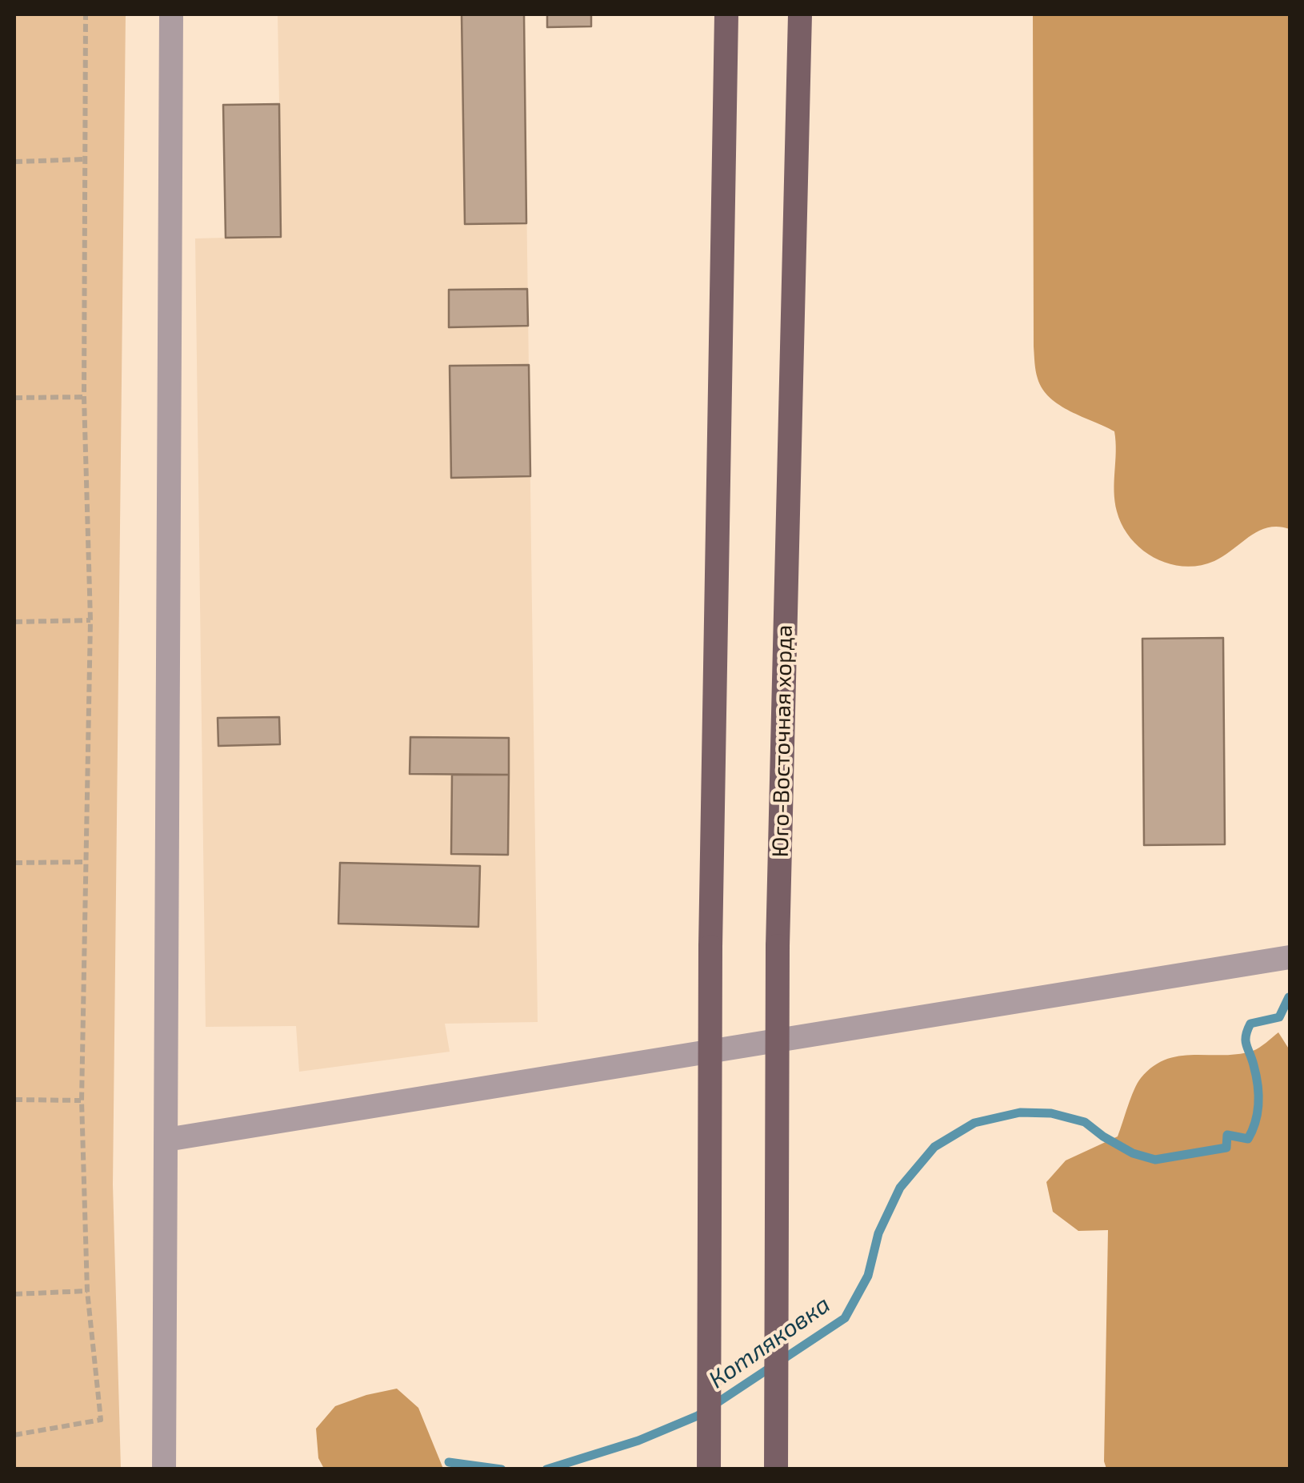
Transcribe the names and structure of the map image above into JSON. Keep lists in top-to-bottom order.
{
  "streets": {
    "main road": ["Юго-Восточная хорда"]
  },
  "water": ["Котляковка"]
}
